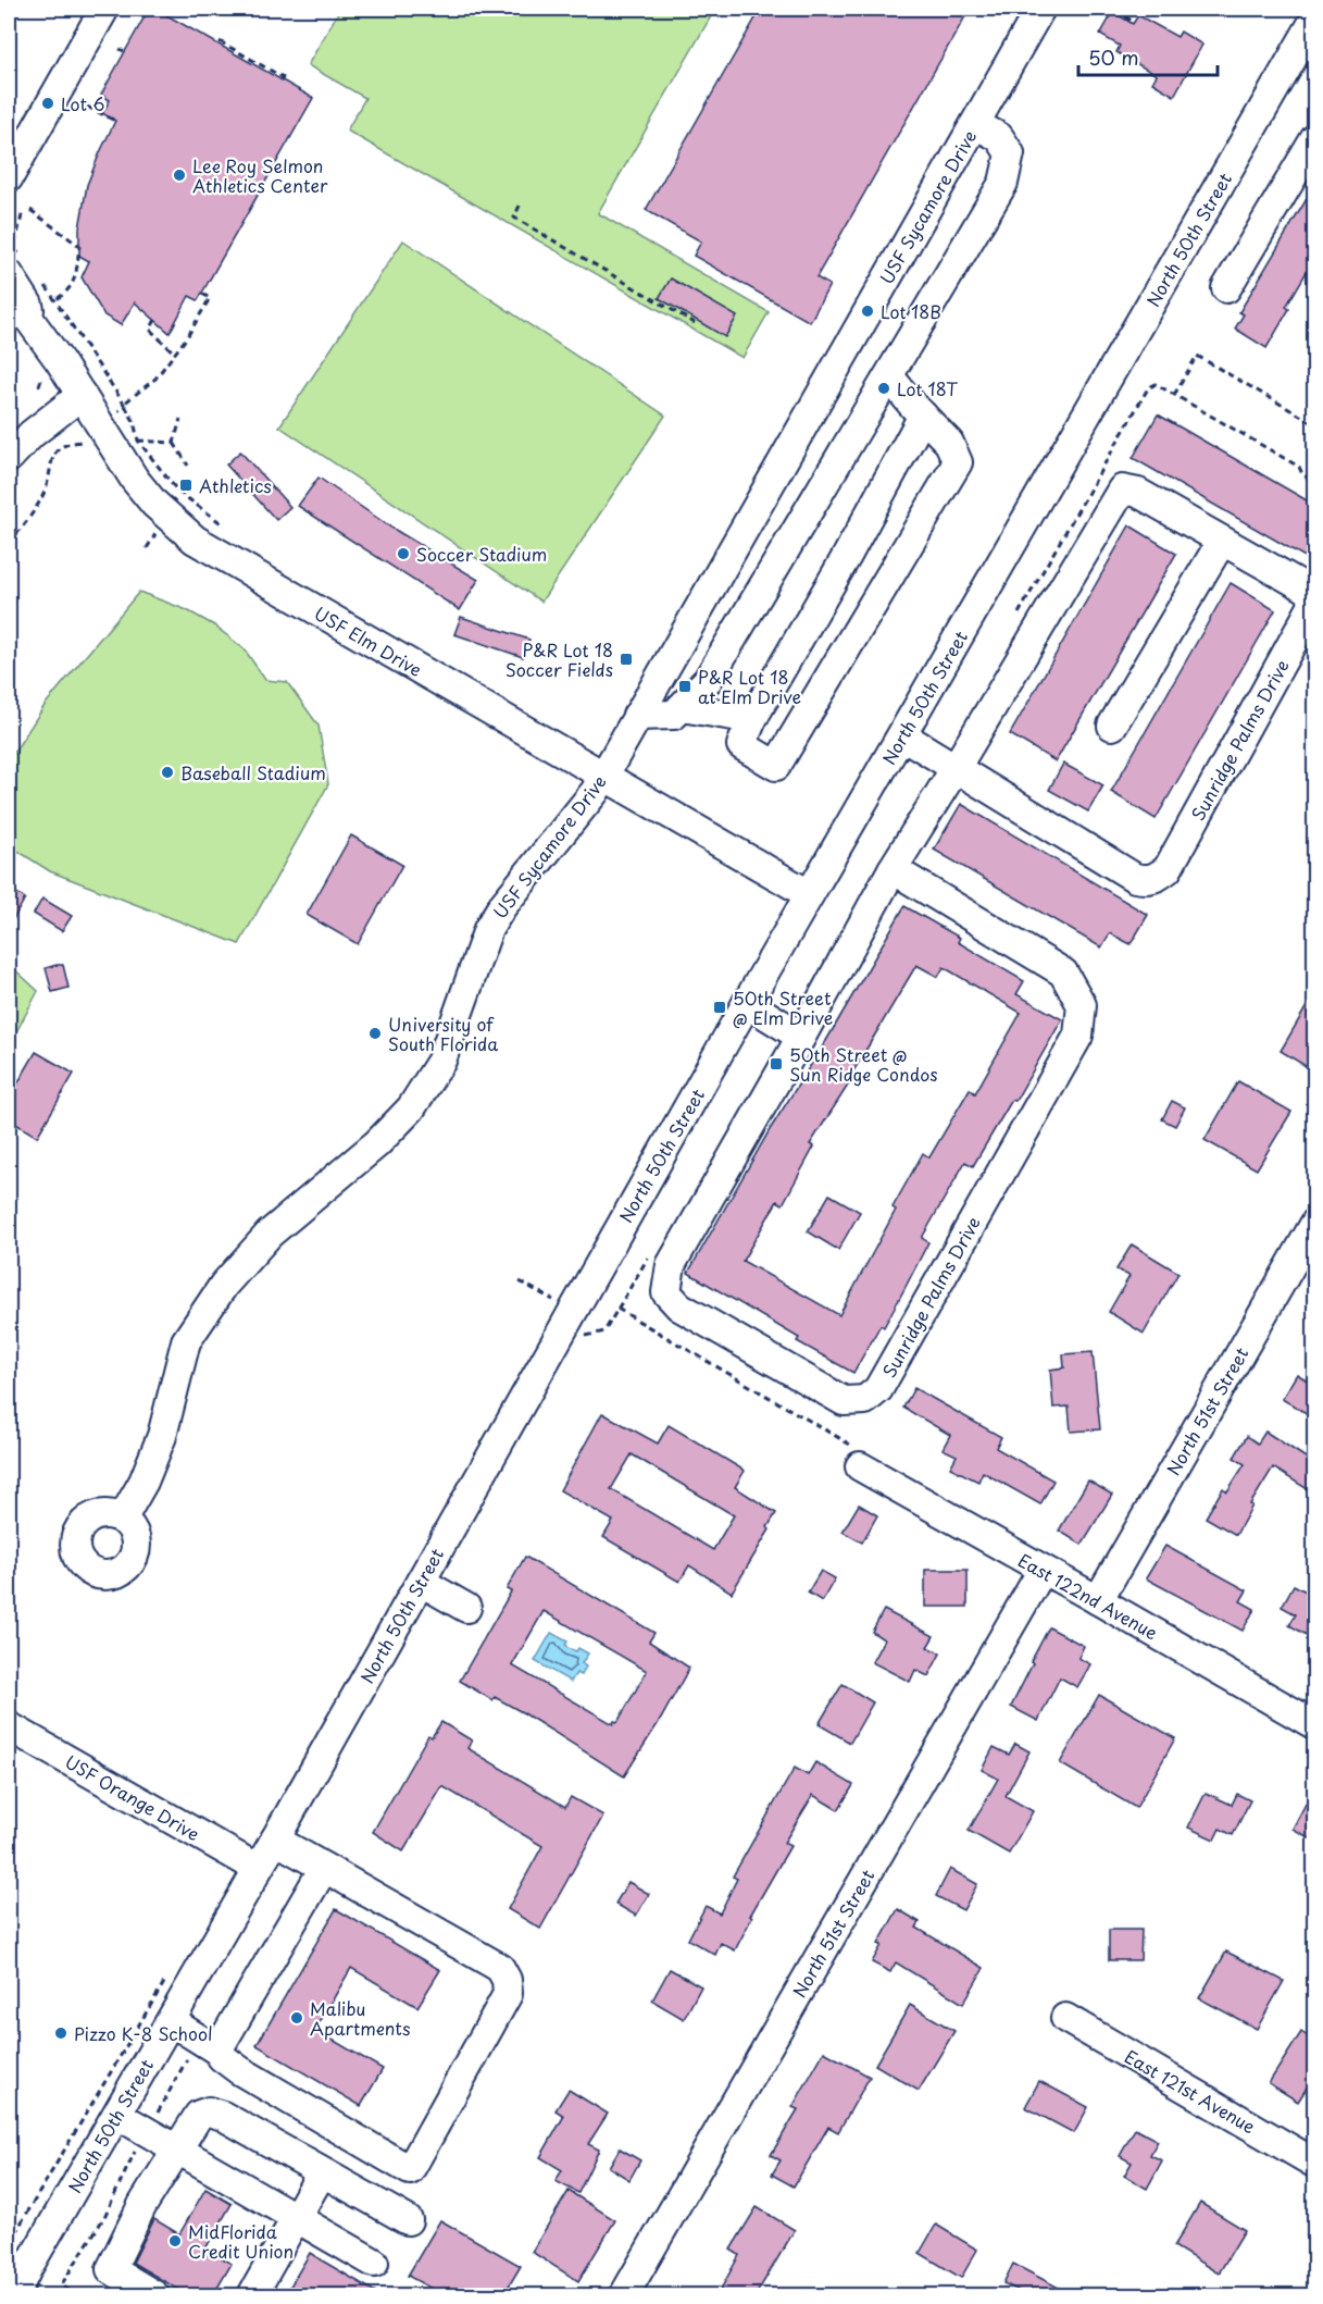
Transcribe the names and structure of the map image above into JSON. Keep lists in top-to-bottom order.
{
  "streets": {
    "street": [
      "USF Sycamore Drive",
      "North 50th Street",
      "USF Elm Drive",
      "Sunridge Palms Drive",
      "North 51st Street",
      "East 122nd Avenue",
      "USF Orange Drive",
      "East 121st Avenue"
    ]
  },
  "crossings": [
    ["USF Sycamore Drive", "USF Elm Drive"],
    ["North 50th Street", "USF Elm Drive"],
    ["North 50th Street", "USF Orange Drive"],
    ["North 51st Street", "East 122nd Avenue"]
  ],
  "places": {
    "other": [
      "Lot 6",
      "Lee Roy Selmon Athletics Center",
      "Lot 18B",
      "Lot 18T",
      "Soccer Stadium",
      "Baseball Stadium",
      "University of South Florida",
      "Malibu Apartments",
      "Pizzo K-8 School",
      "MidFlorida Credit Union"
    ],
    "transit": [
      "Athletics",
      "P&R Lot 18 Soccer Fields",
      "P&R Lot 18 at Elm Drive",
      "50th Street @ Elm Drive",
      "50th Street @ Sun Ridge Condos"
    ]
  },
  "scale_bar": "50 m"
}
